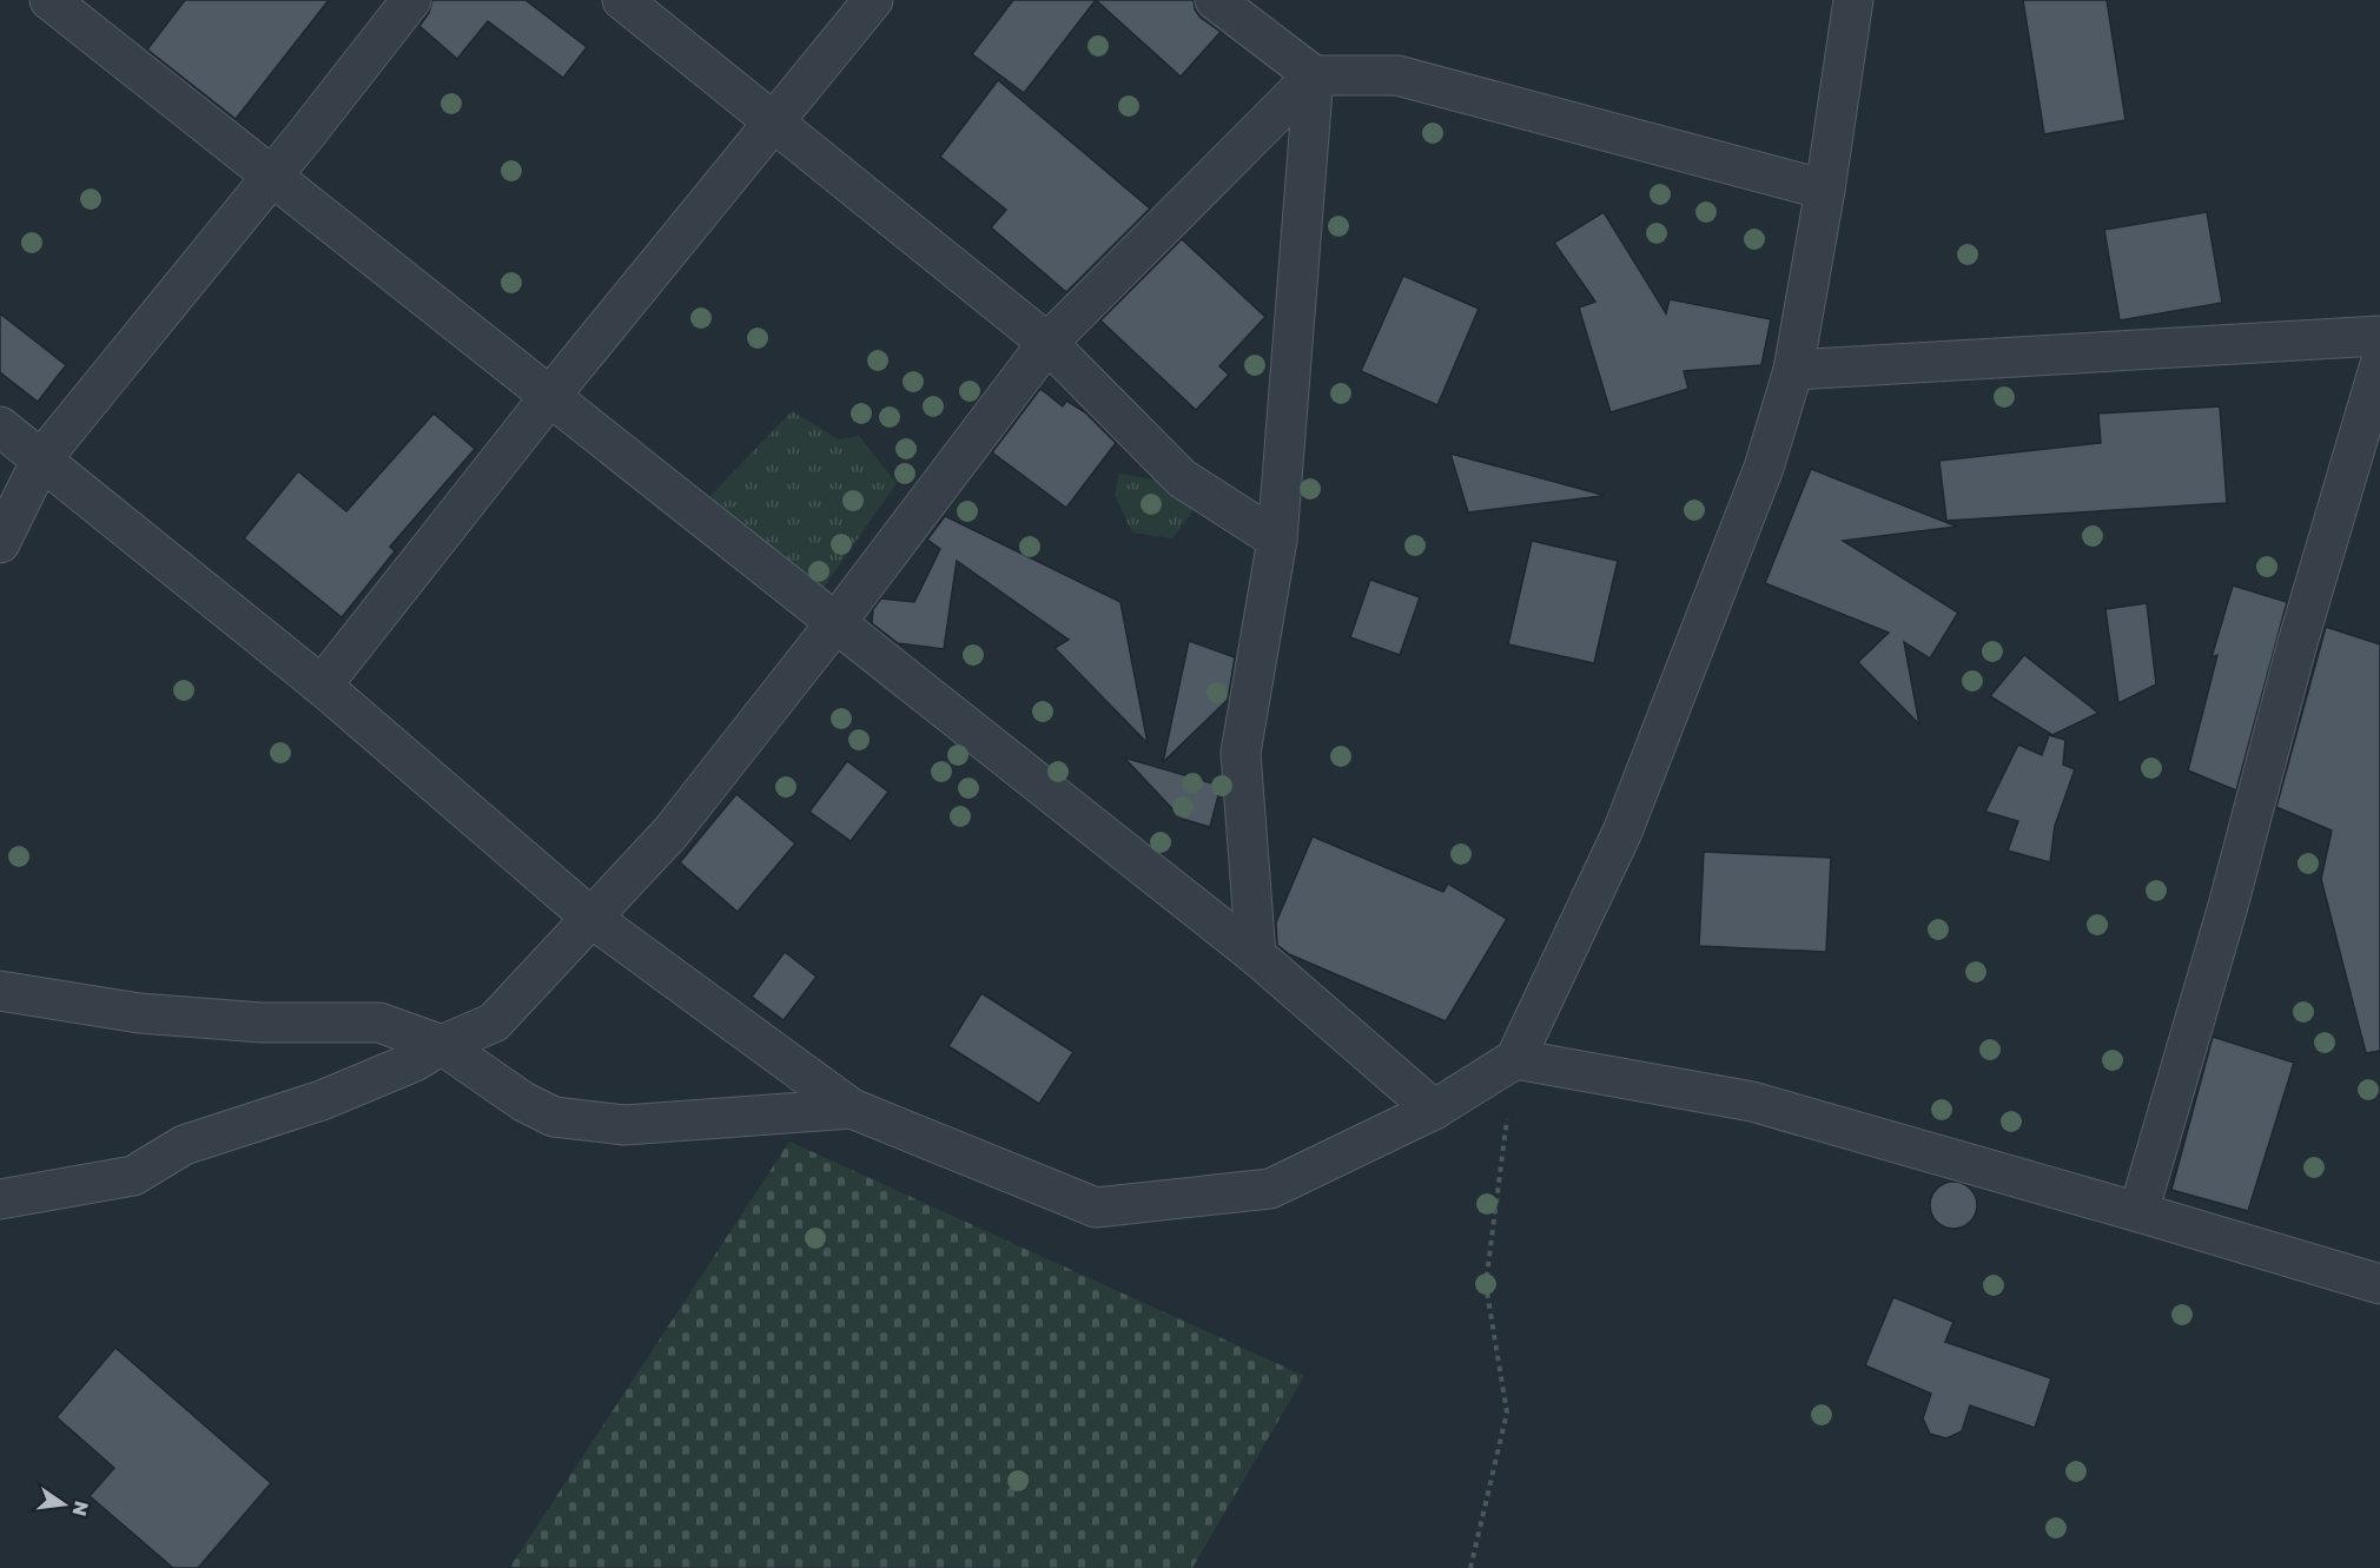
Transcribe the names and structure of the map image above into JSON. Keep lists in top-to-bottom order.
{
  "north": "right"
}
